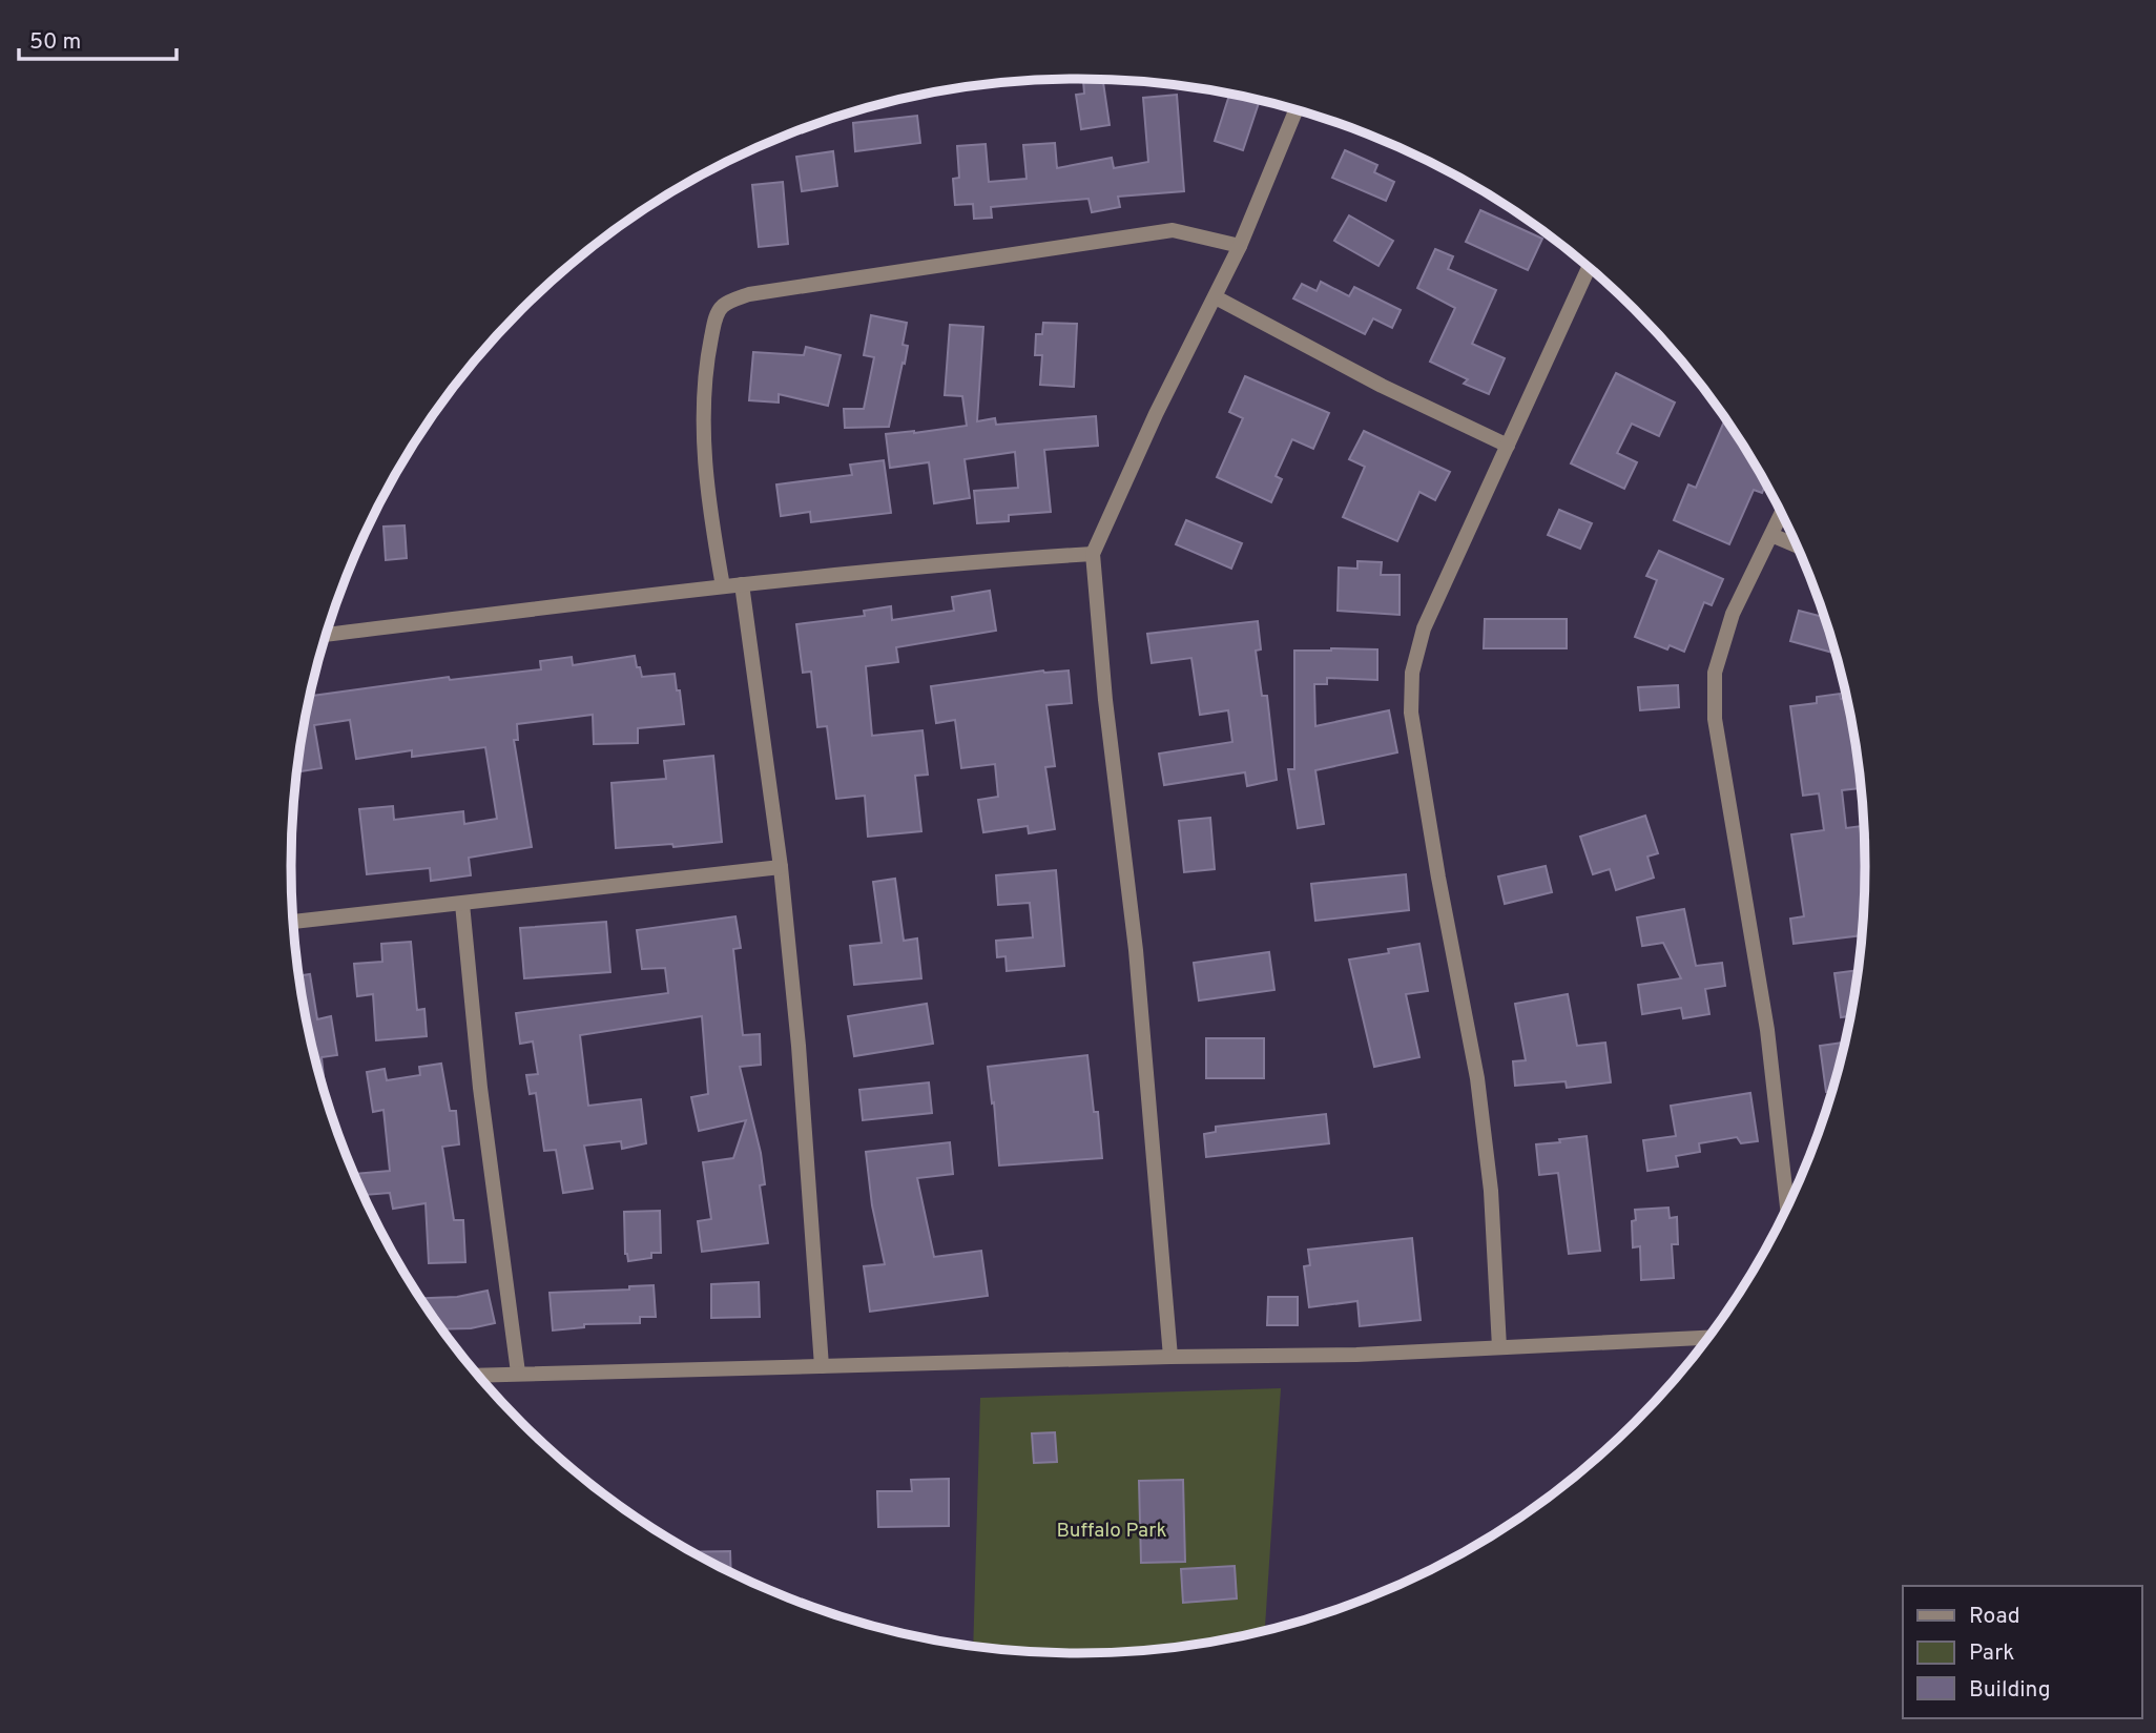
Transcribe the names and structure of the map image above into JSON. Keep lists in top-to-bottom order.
{
  "parks": ["Buffalo Park"],
  "legend": ["Road", "Park", "Building"],
  "scale_bar": "50 m"
}
